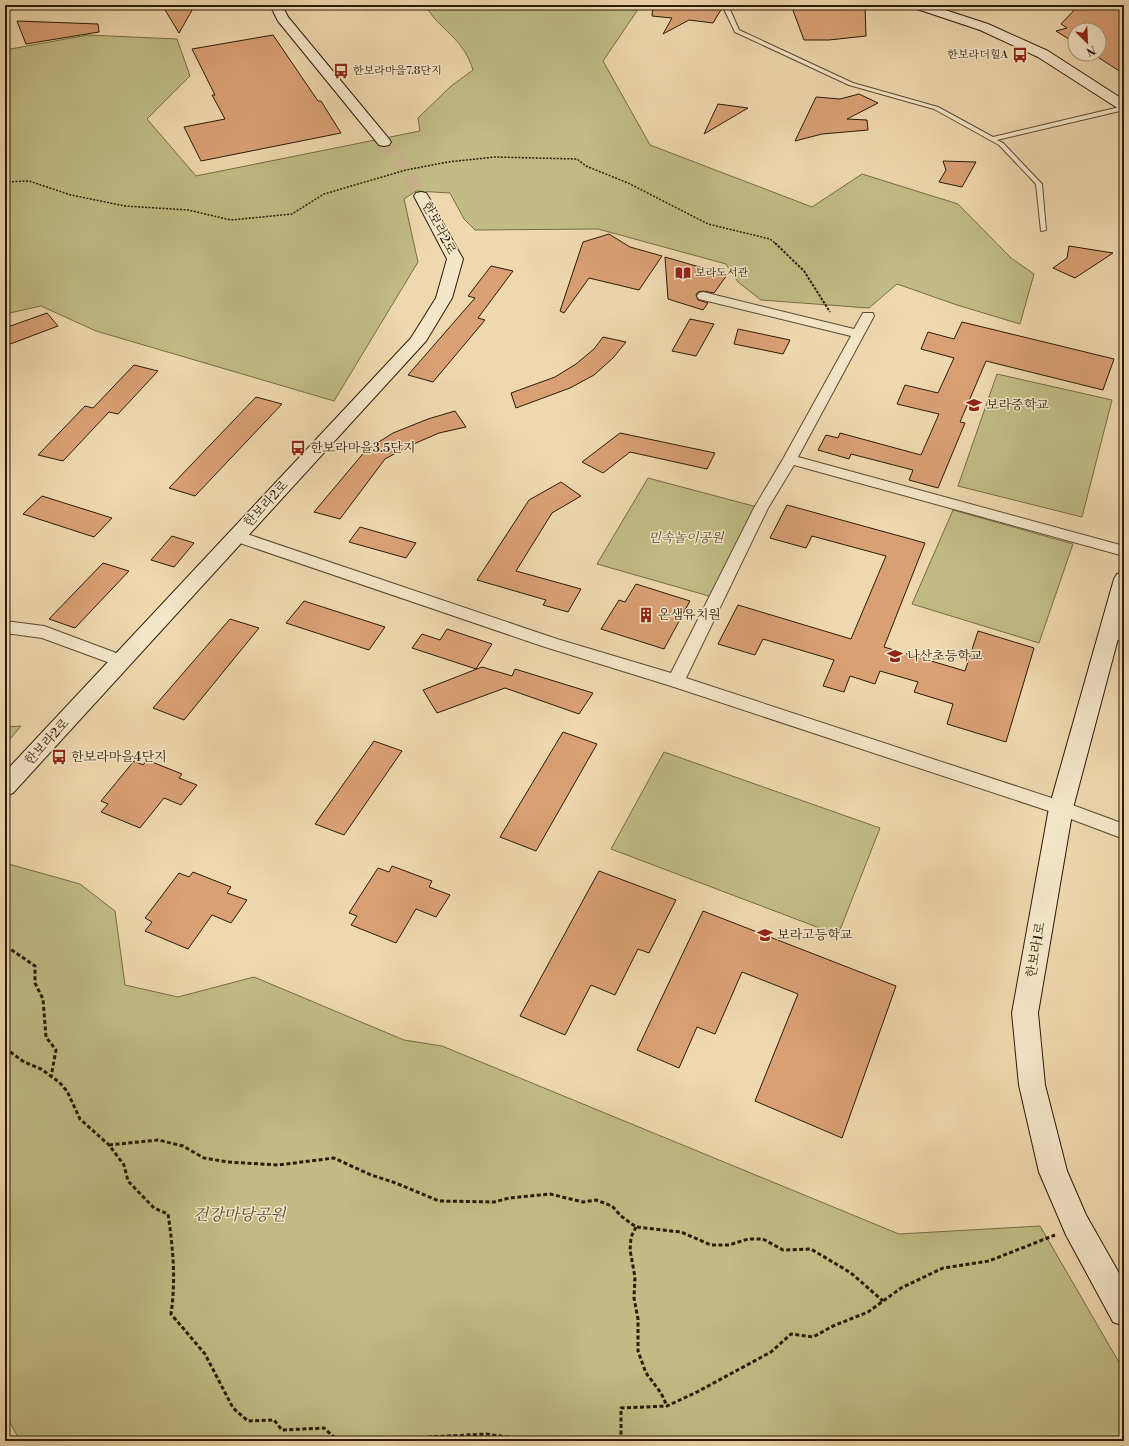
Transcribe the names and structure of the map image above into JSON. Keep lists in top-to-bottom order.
{
  "streets": {
    "street": ["한보라2로", "한보라1로"]
  },
  "parks": ["민속놀이공원", "건강마당공원"],
  "places": {
    "bus stop": [
      "한보라더힐A",
      "한보라마을7.8단지",
      "한보라마을3.5단지",
      "한보라마을4단지"
    ],
    "library": ["보라도서관"],
    "school or university": ["보라중학교", "나산초등학교", "보라고등학교"],
    "building": ["온샘유치원"]
  },
  "north": "bottom right"
}
